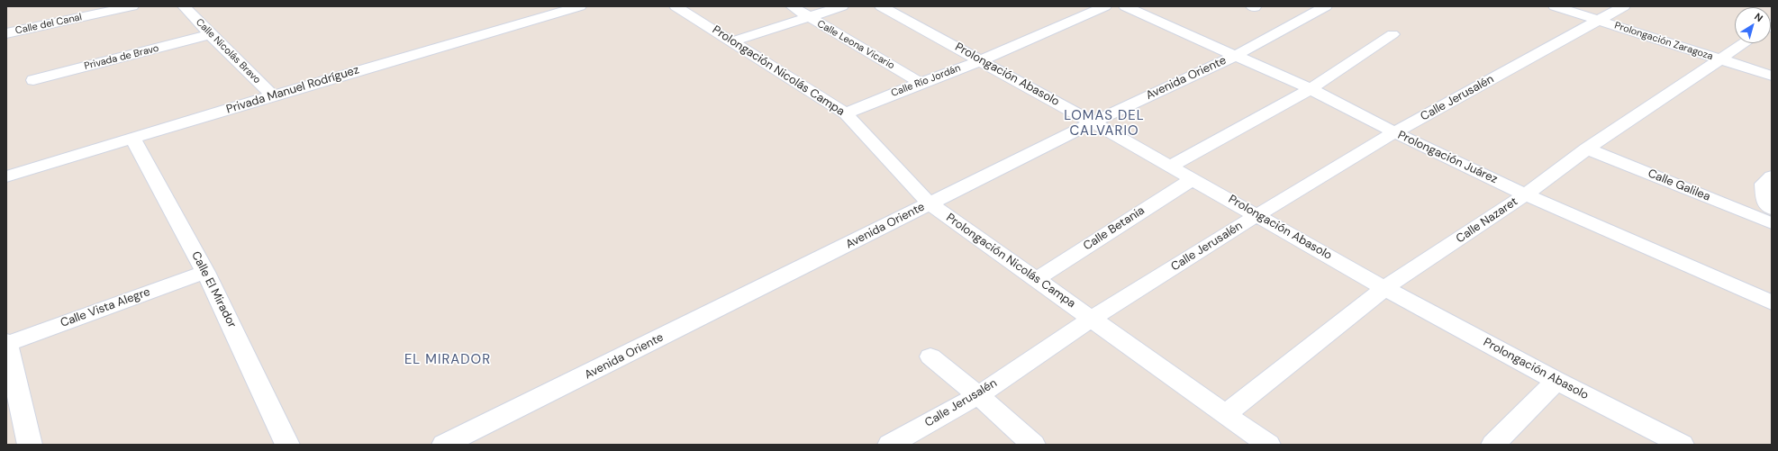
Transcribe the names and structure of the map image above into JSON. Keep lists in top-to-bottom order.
{
  "streets": {
    "street": [
      "Calle del Canal",
      "Prolongación Zaragoza",
      "Calle Leona Vicario",
      "Calle Nicolás Bravo",
      "Privada de Bravo",
      "Prolongación Nicolás Campa",
      "Prolongación Abasolo",
      "Avenida Oriente",
      "Calle Río Jordán",
      "Privada Manuel Rodríguez",
      "Calle Jerusalén",
      "Prolongación Juárez",
      "Calle Galilea",
      "Calle Nazaret",
      "Calle Betania",
      "Calle El Mirador",
      "Calle Vista Alegre"
    ]
  },
  "crossings": [
    ["Prolongación Zaragoza", "Calle Jerusalén"],
    ["Prolongación Zaragoza", "Calle Nazaret"],
    ["Calle Leona Vicario", "Calle Río Jordán"],
    ["Calle Nicolás Bravo", "Privada de Bravo"],
    ["Calle Nicolás Bravo", "Privada Manuel Rodríguez"],
    ["Prolongación Nicolás Campa", "Avenida Oriente"],
    ["Prolongación Nicolás Campa", "Calle Río Jordán"],
    ["Prolongación Nicolás Campa", "Calle Jerusalén"],
    ["Prolongación Nicolás Campa", "Calle Nazaret"],
    ["Prolongación Nicolás Campa", "Calle Betania"],
    ["Prolongación Abasolo", "Avenida Oriente"],
    ["Prolongación Abasolo", "Calle Río Jordán"],
    ["Prolongación Abasolo", "Calle Jerusalén"],
    ["Prolongación Abasolo", "Calle Nazaret"],
    ["Prolongación Abasolo", "Calle Betania"],
    ["Avenida Oriente", "Prolongación Juárez"],
    ["Privada Manuel Rodríguez", "Calle El Mirador"],
    ["Calle Jerusalén", "Prolongación Juárez"],
    ["Prolongación Juárez", "Calle Nazaret"],
    ["Calle Galilea", "Calle Nazaret"],
    ["Calle El Mirador", "Calle Vista Alegre"]
  ],
  "districts": ["LOMAS DEL CALVARIO", "EL MIRADOR"],
  "north": "top right"
}
